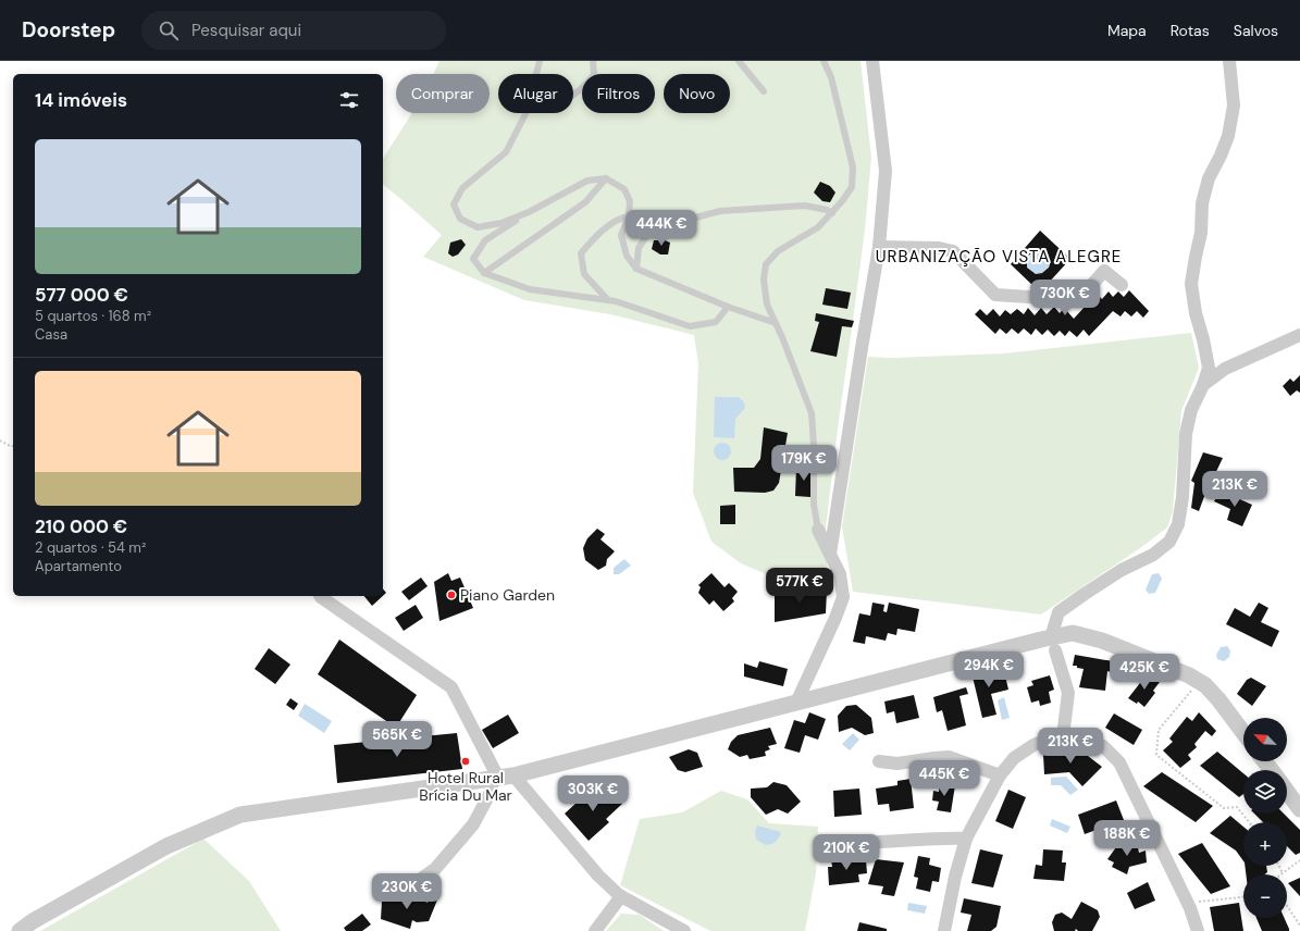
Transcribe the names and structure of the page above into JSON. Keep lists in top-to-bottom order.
{
  "districts": ["URBANIZAÇÃO VISTA ALEGRE"],
  "places": ["Piano Garden", "Hotel Rural Brícia Du Mar"],
  "north": "top left",
  "page": {
    "header": "Doorstep",
    "search": "Pesquisar aqui",
    "nav": ["Mapa", "Rotas", "Salvos"],
    "chip": [
      "Comprar",
      "Alugar",
      "Filtros",
      "Novo"
    ],
    "heading": "14 imóveis",
    "list": [
      {
        "name": "577 000 €",
        "note": "5 quartos · 168 m² · Casa"
      },
      {
        "name": "210 000 €",
        "note": "2 quartos · 54 m² · Apartamento"
      }
    ],
    "price": [
      "444K €",
      "730K €",
      "179K €",
      "213K €",
      "577K €",
      "294K €",
      "425K €",
      "565K €",
      "213K €",
      "445K €",
      "303K €",
      "188K €",
      "210K €",
      "230K €"
    ],
    "map_buttons": ["+", "−"]
  }
}
